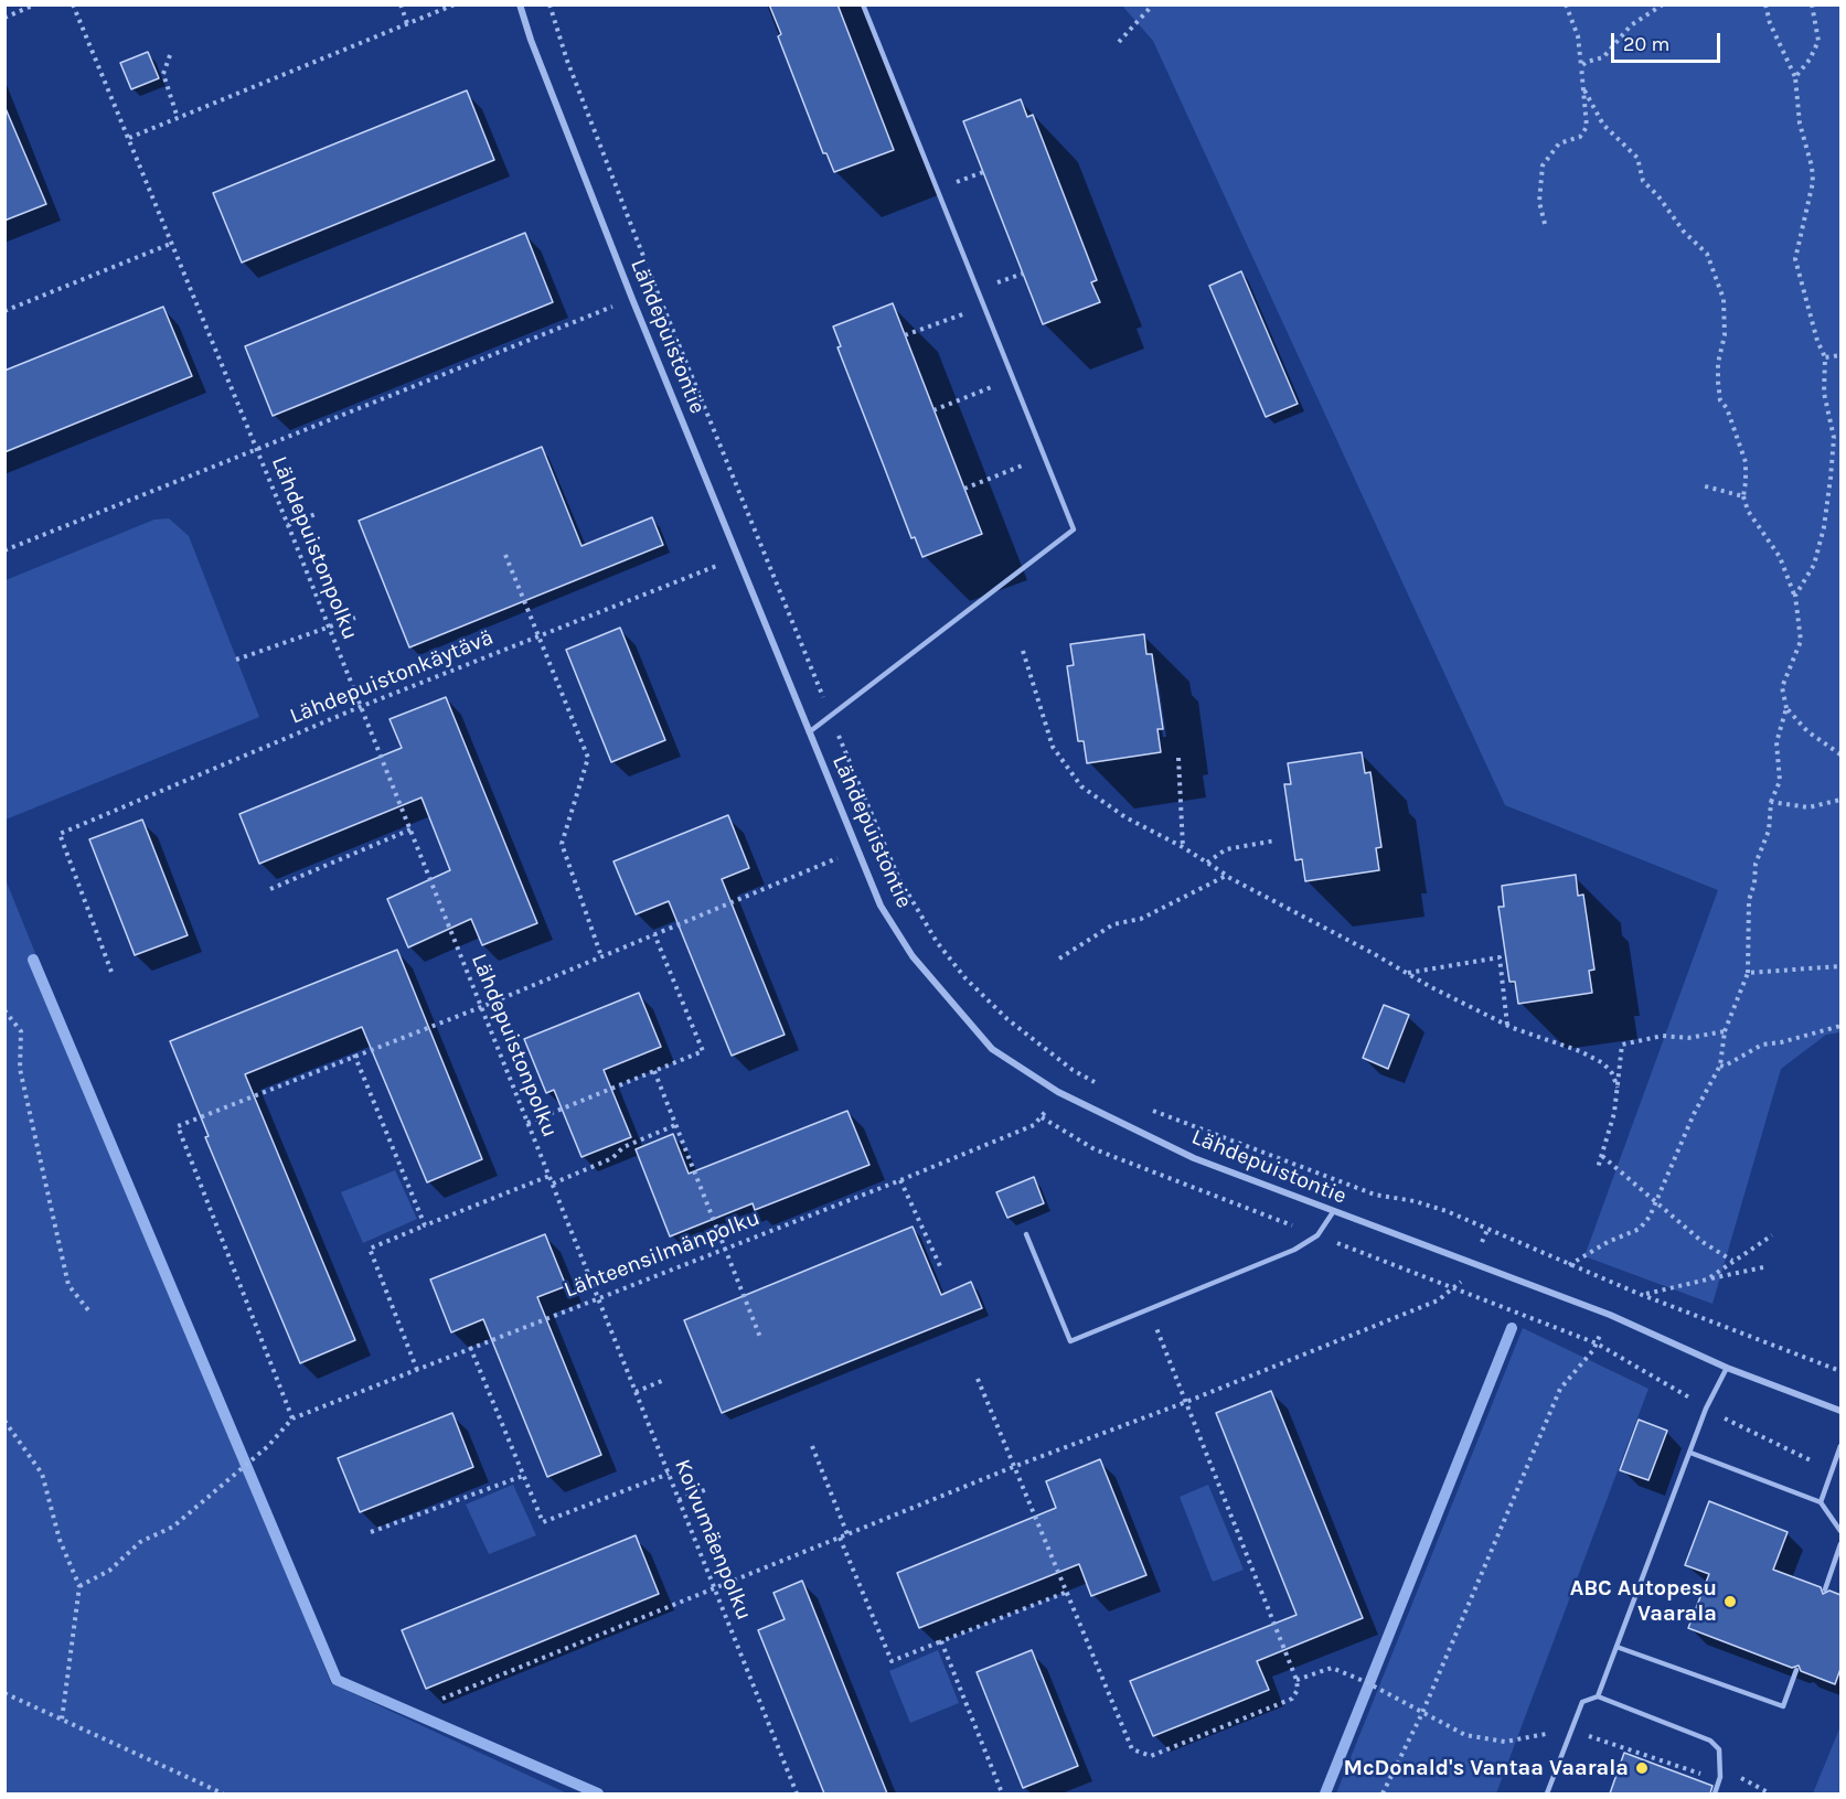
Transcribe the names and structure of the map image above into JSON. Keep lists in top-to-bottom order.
{
  "streets": {
    "street": ["Lähdepuistontie"],
    "path": [
      "Lähdepuistonpolku",
      "Lähdepuistonkäytävä",
      "Lähteensilmänpolku",
      "Koivumäenpolku"
    ]
  },
  "crossings": [
    ["Lähdepuistontie", "Lähdepuistonkäytävä"],
    ["Lähdepuistonpolku", "Lähdepuistonkäytävä"],
    ["Lähdepuistonpolku", "Lähteensilmänpolku"],
    ["Lähdepuistonpolku", "Koivumäenpolku"],
    ["Lähteensilmänpolku", "Koivumäenpolku"]
  ],
  "places": ["ABC Autopesu Vaarala", "McDonald's Vantaa Vaarala"],
  "scale_bar": "20 m"
}
